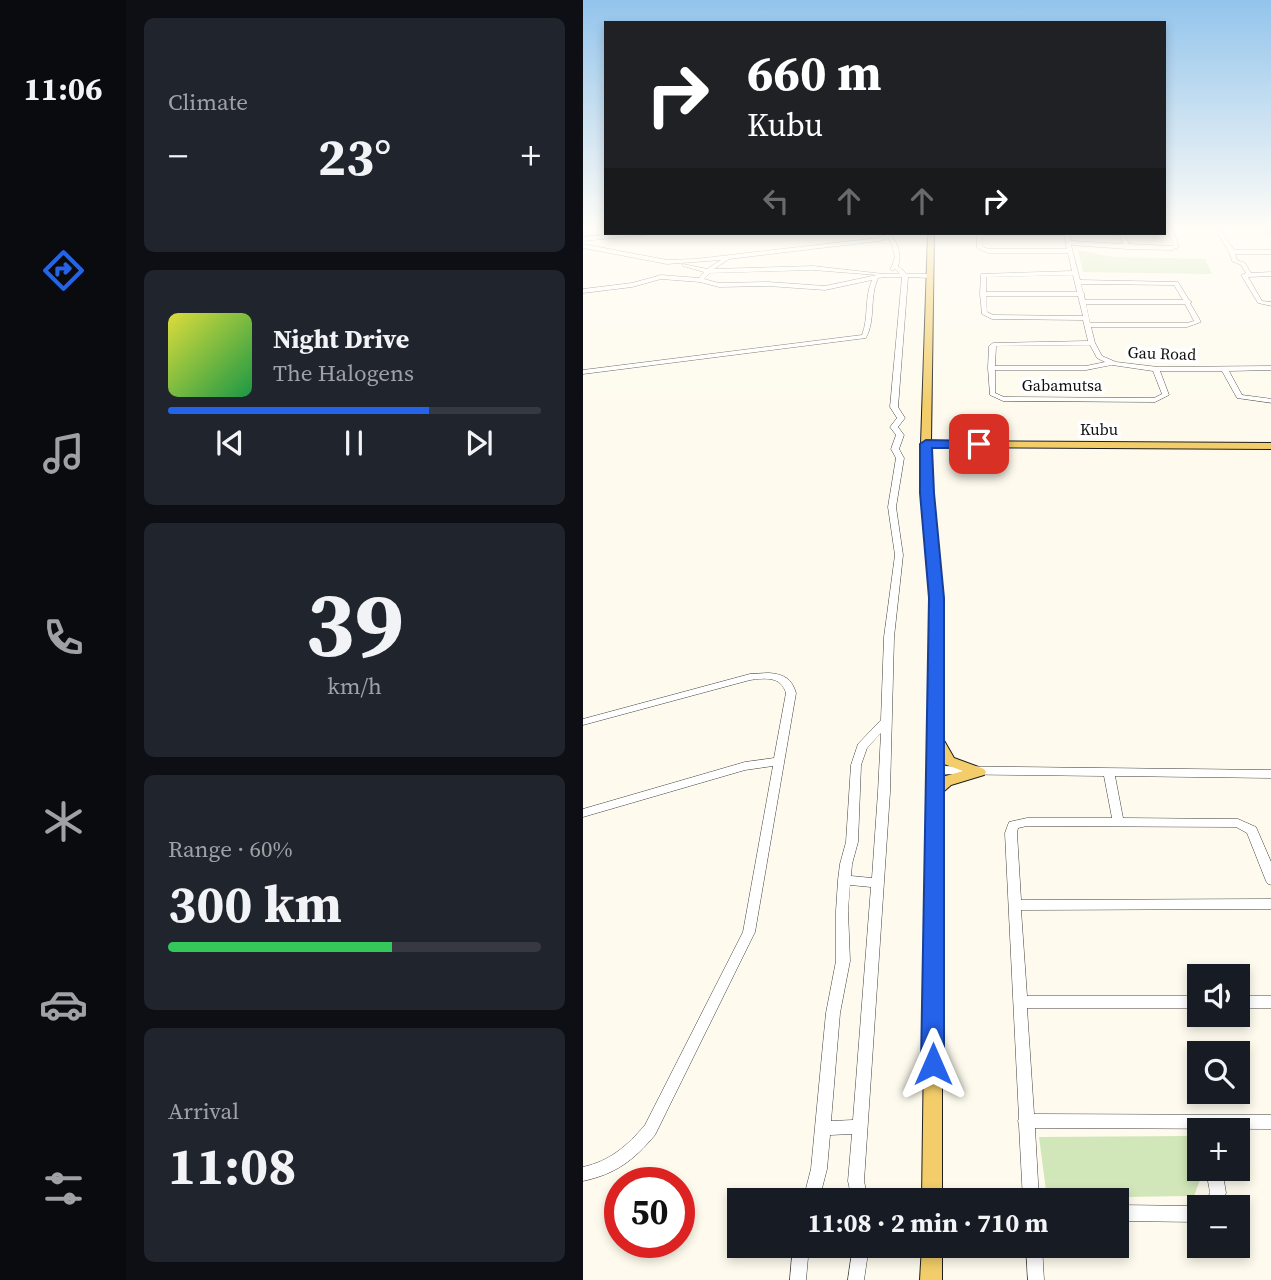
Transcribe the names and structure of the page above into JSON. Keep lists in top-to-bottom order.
{
  "streets": {
    "main road": ["Kubu"],
    "street": ["Gau Road", "Gabamutsa"]
  },
  "crossings": [
    ["Gau Road", "Gabamutsa"]
  ],
  "page": {
    "tabs": "11:06",
    "tile": [
      "Climate",
      ["39", "km/h"],
      ["Range · 60%", "300 km"],
      ["Arrival", "11:08"]
    ],
    "turn": ["660 m", "Kubu"],
    "heat": ["−", "23°", "+"],
    "song": ["Night Drive", "The Halogens"],
    "map_buttons": ["+", "−"],
    "limit": "50",
    "trip": "11:08 · 2 min · 710 m"
  }
}
